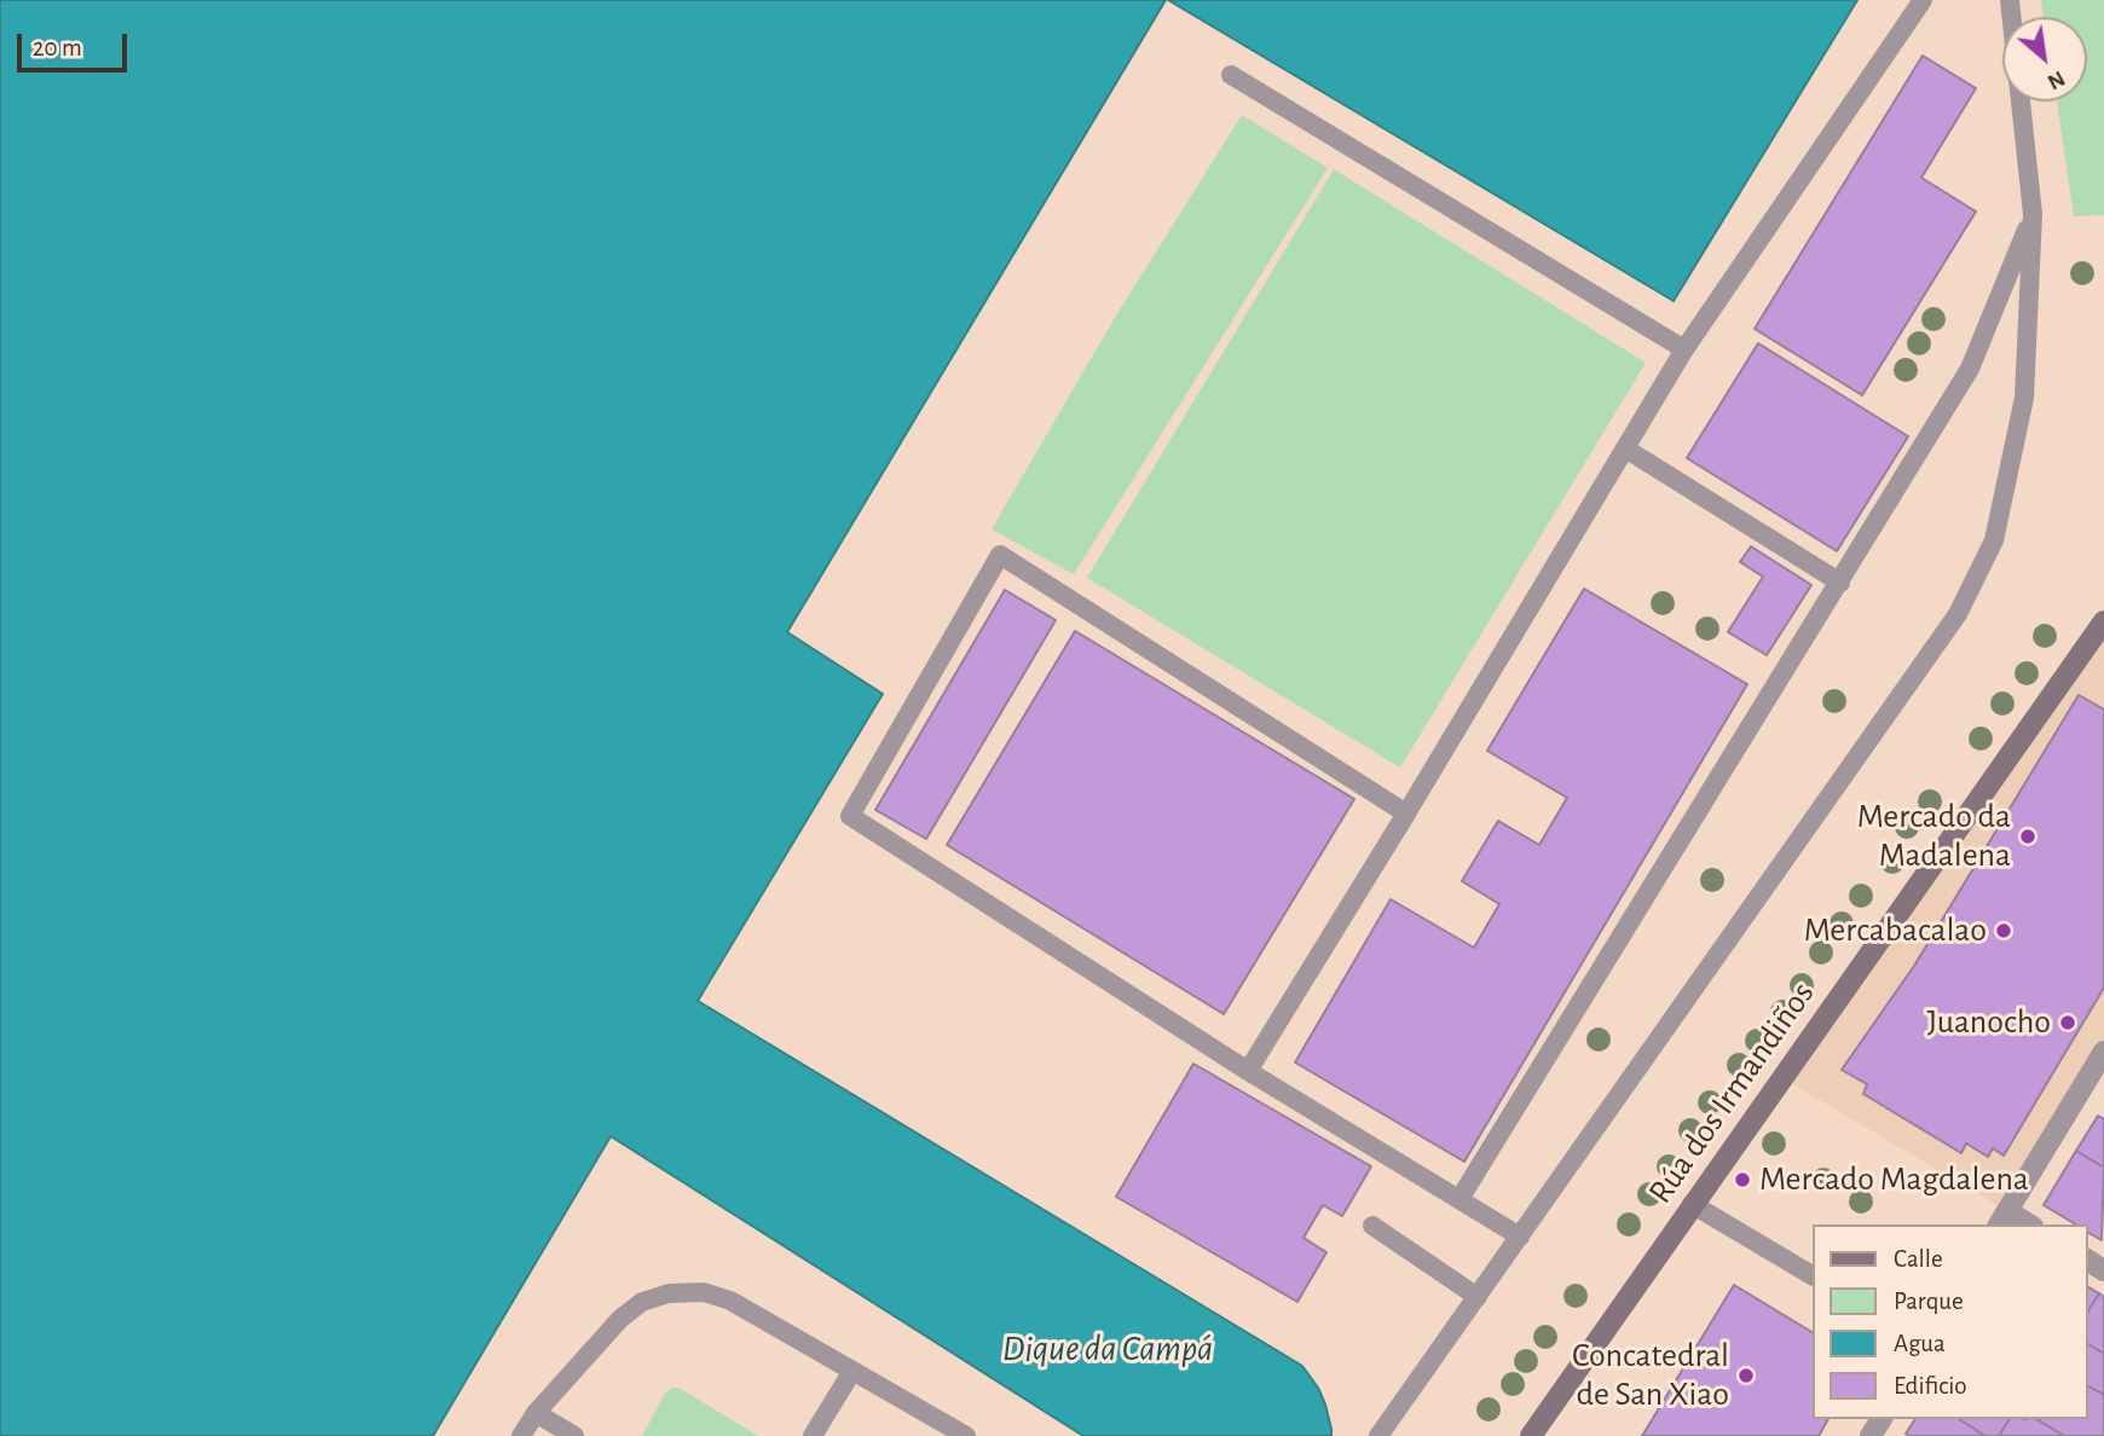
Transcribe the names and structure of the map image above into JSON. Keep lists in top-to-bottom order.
{
  "streets": {
    "main road": ["Rúa dos Irmandiños"]
  },
  "water": ["Dique da Campá"],
  "places": [
    "Mercado da Madalena",
    "Mercabacalao",
    "Juanocho",
    "Mercado Magdalena",
    "Concatedral de San Xiao"
  ],
  "legend": [
    "Calle",
    "Parque",
    "Agua",
    "Edificio"
  ],
  "scale_bar": "20 m",
  "north": "bottom right"
}
